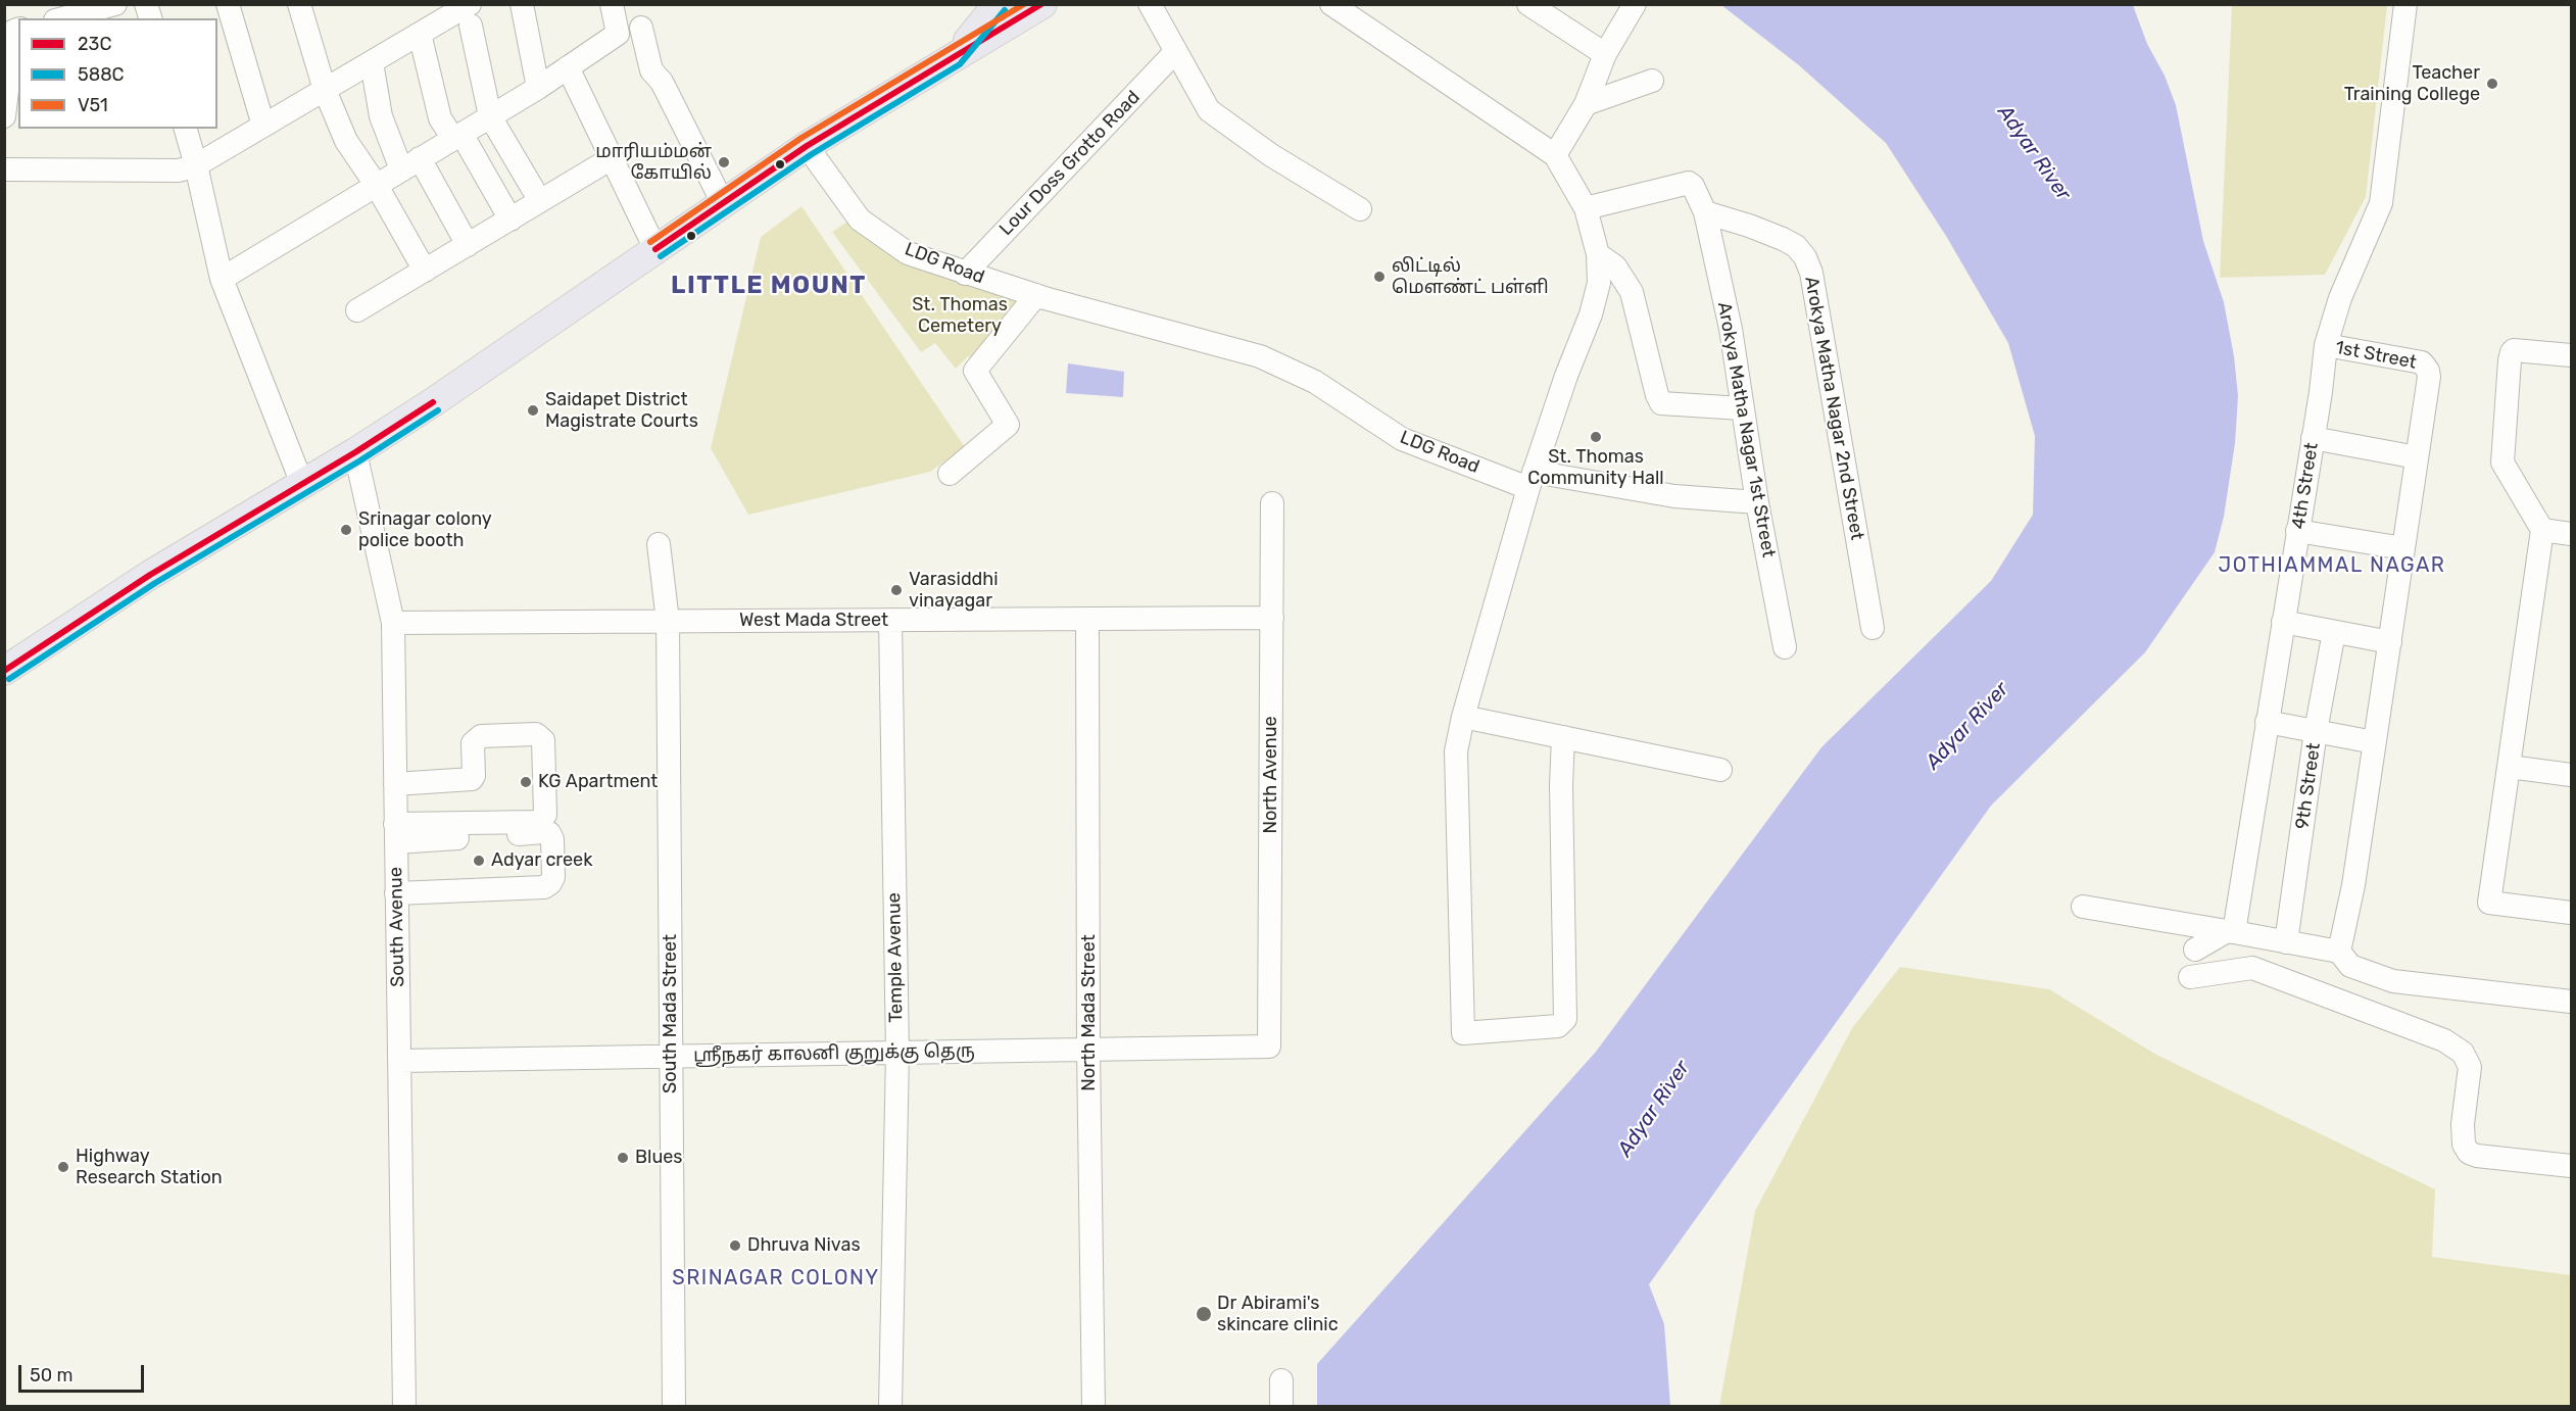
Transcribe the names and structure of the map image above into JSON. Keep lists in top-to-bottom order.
{
  "streets": {
    "street": [
      "Lour Doss Grotto Road",
      "LDG Road",
      "1st Street",
      "Arokya Matha Nagar 2nd Street",
      "Arokya Matha Nagar 1st Street",
      "4th Street",
      "West Mada Street",
      "North Avenue",
      "9th Street",
      "South Avenue",
      "Temple Avenue",
      "North Mada Street",
      "South Mada Street",
      "ஸ்ரீநகர் காலனி குறுக்கு தெரு"
    ]
  },
  "crossings": [
    ["Lour Doss Grotto Road", "LDG Road"],
    ["LDG Road", "Arokya Matha Nagar 1st Street"],
    ["1st Street", "4th Street"],
    ["Arokya Matha Nagar 2nd Street", "Arokya Matha Nagar 1st Street"],
    ["West Mada Street", "North Avenue"],
    ["West Mada Street", "South Avenue"],
    ["West Mada Street", "Temple Avenue"],
    ["West Mada Street", "North Mada Street"],
    ["West Mada Street", "South Mada Street"],
    ["North Avenue", "ஸ்ரீநகர் காலனி குறுக்கு தெரு"],
    ["South Avenue", "ஸ்ரீநகர் காலனி குறுக்கு தெரு"],
    ["Temple Avenue", "ஸ்ரீநகர் காலனி குறுக்கு தெரு"],
    ["North Mada Street", "ஸ்ரீநகர் காலனி குறுக்கு தெரு"],
    ["South Mada Street", "ஸ்ரீநகர் காலனி குறுக்கு தெரு"]
  ],
  "districts": ["LITTLE MOUNT", "JOTHIAMMAL NAGAR", "SRINAGAR COLONY"],
  "water": ["Adyar River"],
  "parks": ["St. Thomas Cemetery"],
  "places": [
    "Teacher Training College",
    "மாரியம்மன் கோயில்",
    "லிட்டில் மௌண்ட் பள்ளி",
    "Saidapet District Magistrate Courts",
    "St. Thomas Community Hall",
    "Srinagar colony police booth",
    "Varasiddhi vinayagar",
    "KG Apartment",
    "Adyar creek",
    "Blues",
    "Highway Research Station",
    "Dhruva Nivas",
    "Dr Abirami's skincare clinic"
  ],
  "lines": ["transit line 23C", "transit line V51", "transit line 588C"],
  "legend": ["23C", "588C", "V51"],
  "scale_bar": "50 m"
}
